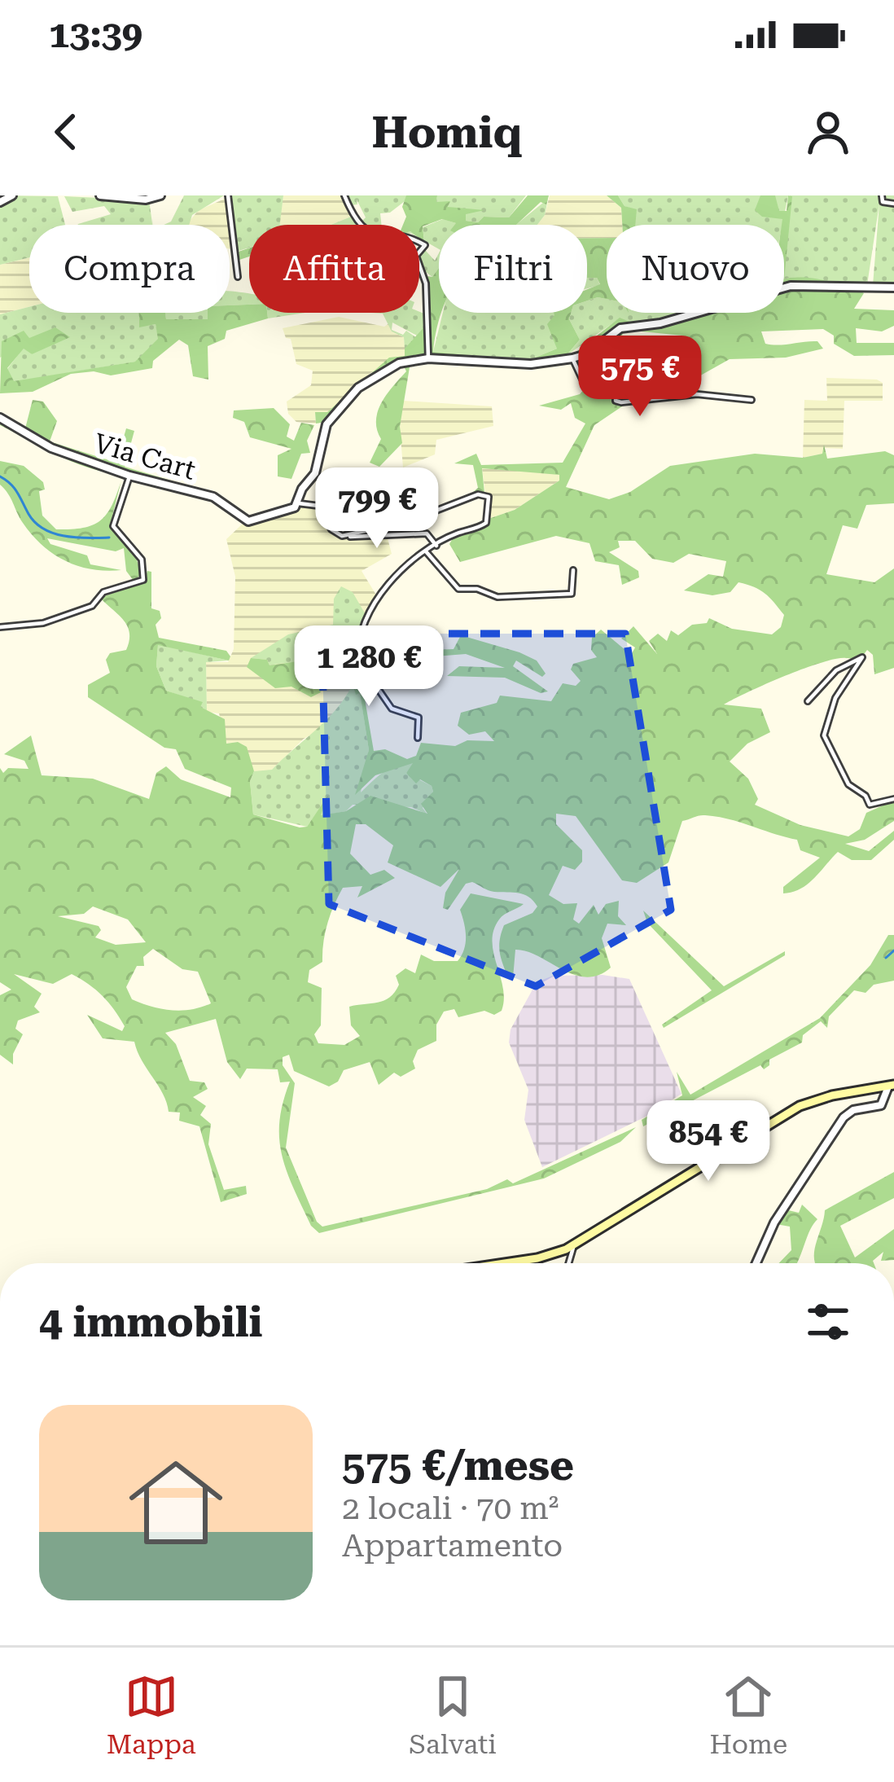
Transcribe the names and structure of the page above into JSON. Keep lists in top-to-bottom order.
{
  "streets": {
    "street": ["Via Cart"]
  },
  "page": {
    "status": "13:39",
    "header": "Homiq",
    "chip": [
      "Compra",
      "Affitta",
      "Filtri",
      "Nuovo"
    ],
    "price": [
      "575 €",
      "799 €",
      "1 280 €",
      "854 €"
    ],
    "heading": "4 immobili",
    "list": [
      {
        "name": "575 €/mese",
        "note": "2 locali · 70 m² · Appartamento"
      }
    ],
    "tabs": ["Mappa", "Salvati", "Home"]
  }
}
